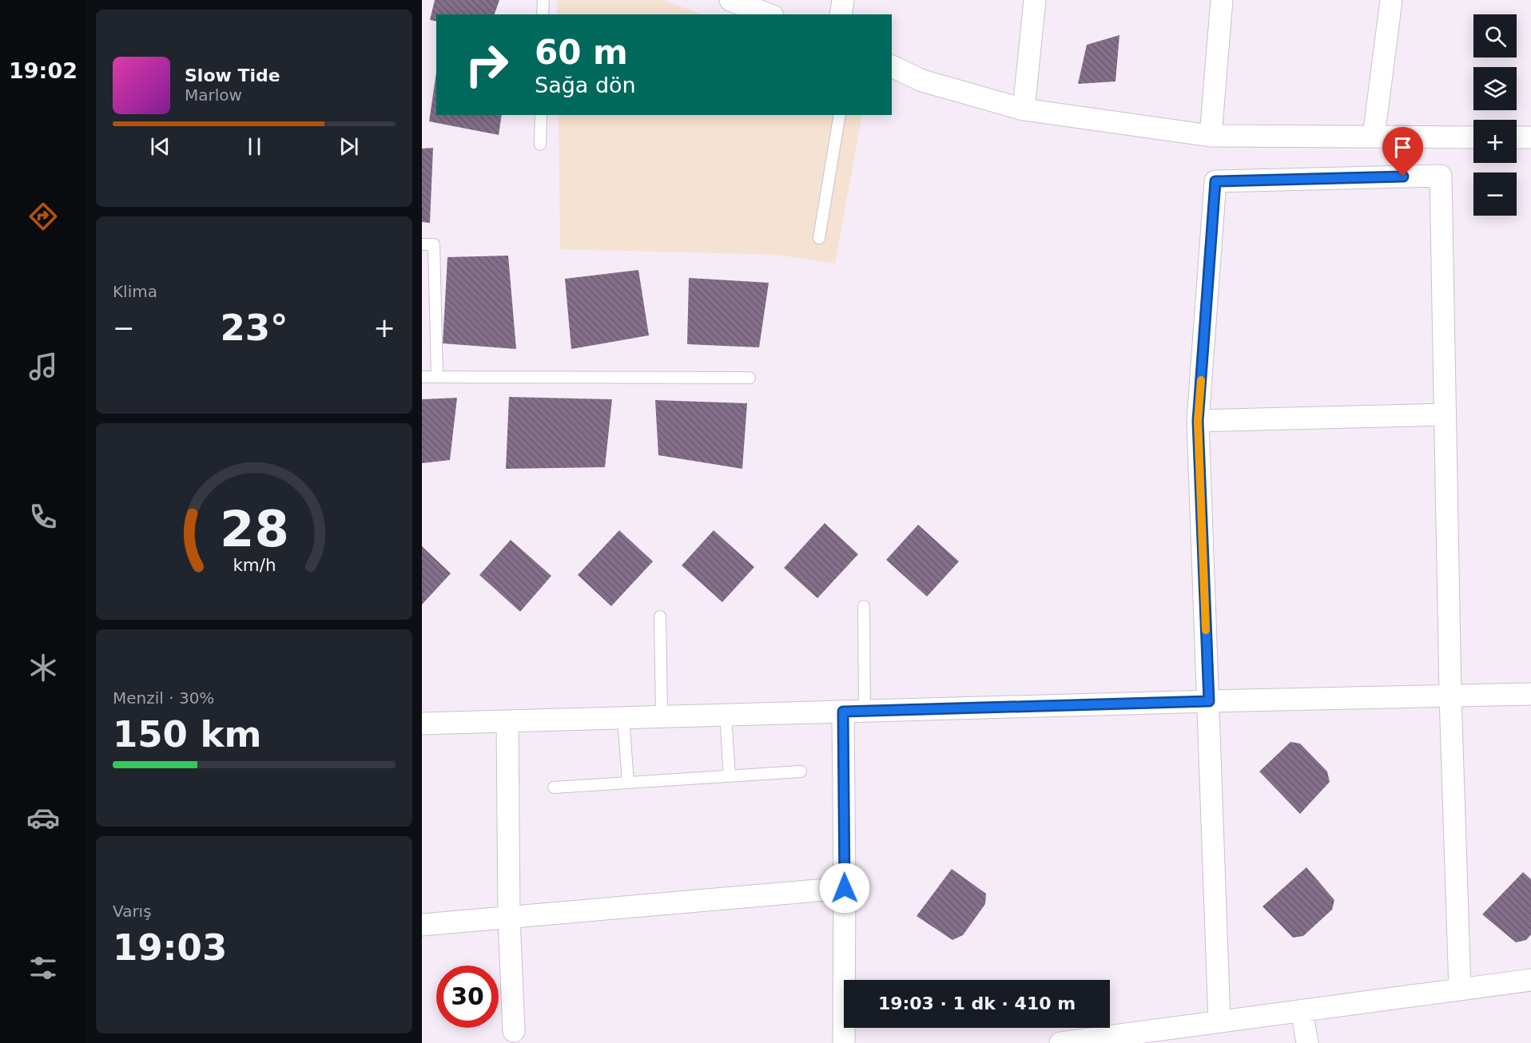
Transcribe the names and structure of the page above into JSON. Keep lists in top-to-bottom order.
{
  "page": {
    "tabs": "19:02",
    "map_buttons": ["+", "−"],
    "turn": ["60 m", "Sağa dön"],
    "song": ["Slow Tide", "Marlow"],
    "tile": [
      "Klima",
      ["Menzil · 30%", "150 km"],
      ["Varış", "19:03"]
    ],
    "heat": ["−", "23°", "+"],
    "limit": "30",
    "trip": "19:03 · 1 dk · 410 m",
    "gauge": ["28", "km/h"]
  }
}
